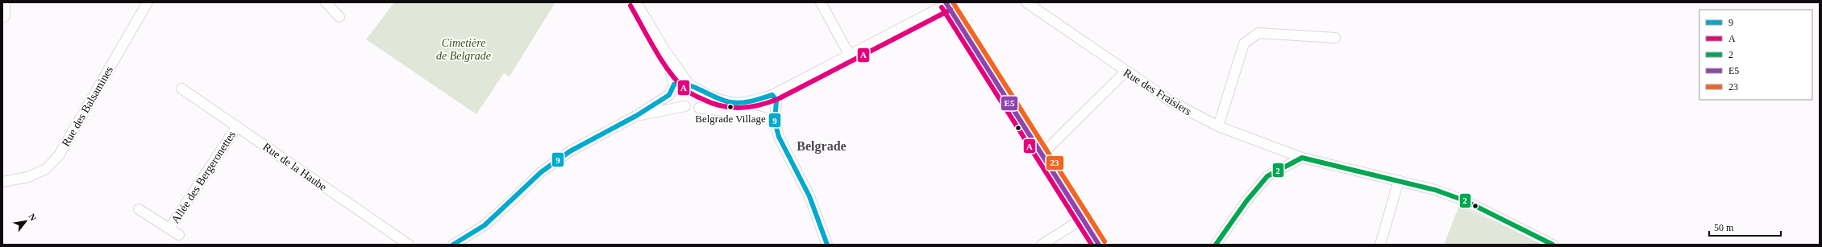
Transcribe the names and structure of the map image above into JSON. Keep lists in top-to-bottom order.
{
  "streets": {
    "street": [
      "Rue des Fraisiers",
      "Rue des Balsamines",
      "Rue de la Haube",
      "Allée des Bergeronettes"
    ]
  },
  "crossings": [
    ["Rue de la Haube", "Allée des Bergeronettes"]
  ],
  "districts": ["Belgrade"],
  "parks": ["Cimetière de Belgrade"],
  "places": ["Belgrade Village"],
  "lines": [
    "transit line E5",
    "transit line 23",
    "transit line A",
    "transit line 9",
    "transit line 2"
  ],
  "legend": [
    "9",
    "A",
    "2",
    "E5",
    "23"
  ],
  "scale_bar": "50 m",
  "north": "top right"
}
